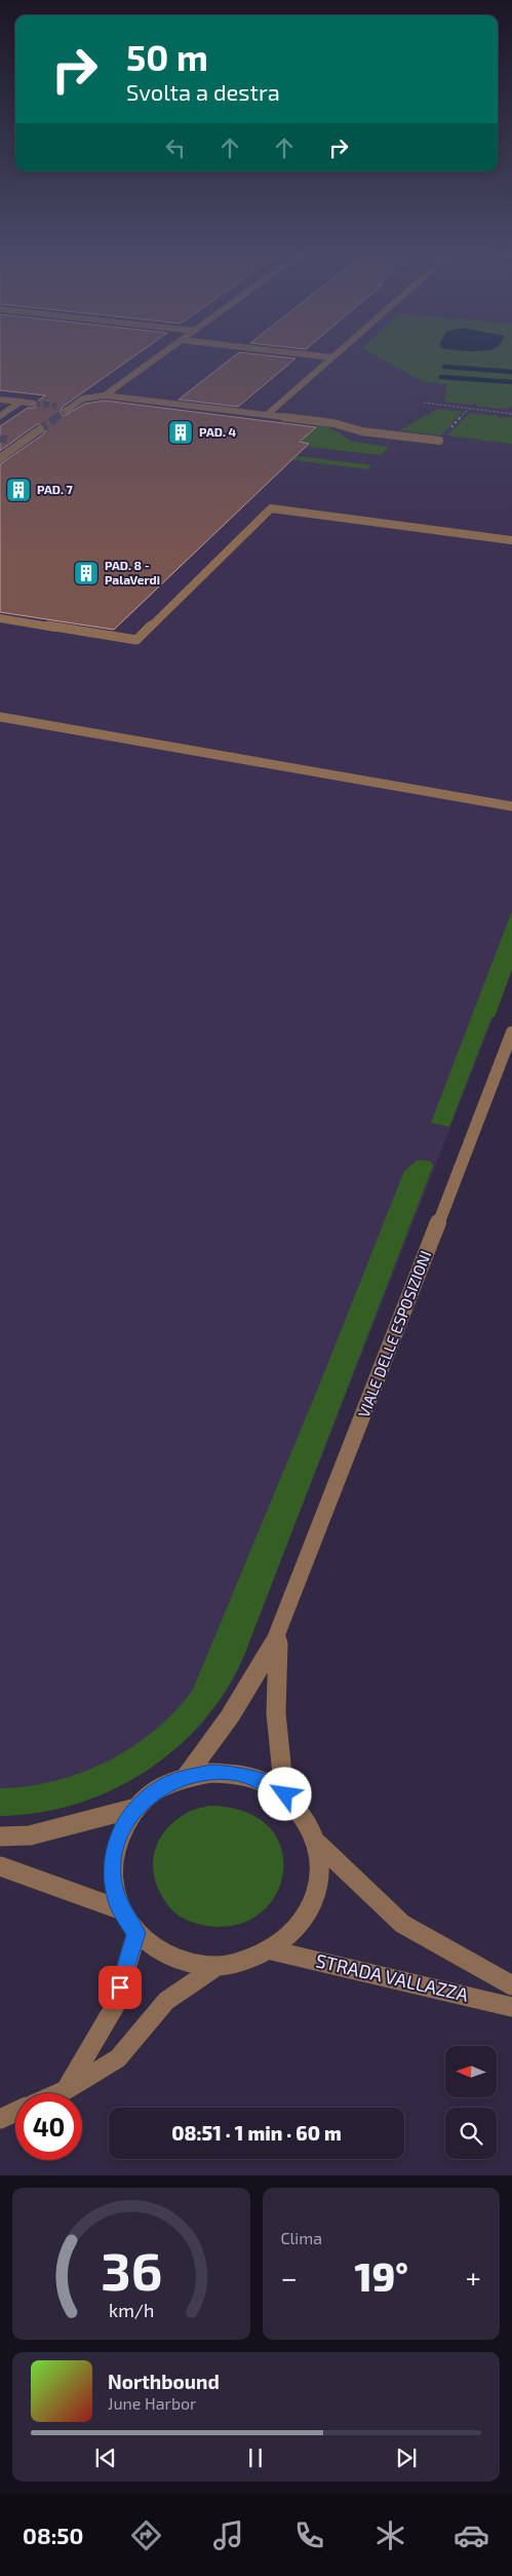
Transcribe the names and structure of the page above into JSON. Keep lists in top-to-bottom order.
{
  "streets": {
    "street": ["VIALE DELLE ESPOSIZIONI", "STRADA VALLAZZA"]
  },
  "crossings": [
    ["VIALE DELLE ESPOSIZIONI", "STRADA VALLAZZA"]
  ],
  "places": {
    "building": ["PAD. 4", "PAD. 7", "PAD. 8 - PalaVerdi"]
  },
  "north": "left",
  "page": {
    "turn": ["50 m", "Svolta a destra"],
    "limit": "40",
    "trip": "08:51 · 1 min · 60 m",
    "tile": "Clima",
    "heat": ["−", "19°", "+"],
    "song": ["Northbound", "June Harbor"],
    "tabs": "08:50",
    "gauge": ["36", "km/h"]
  }
}
